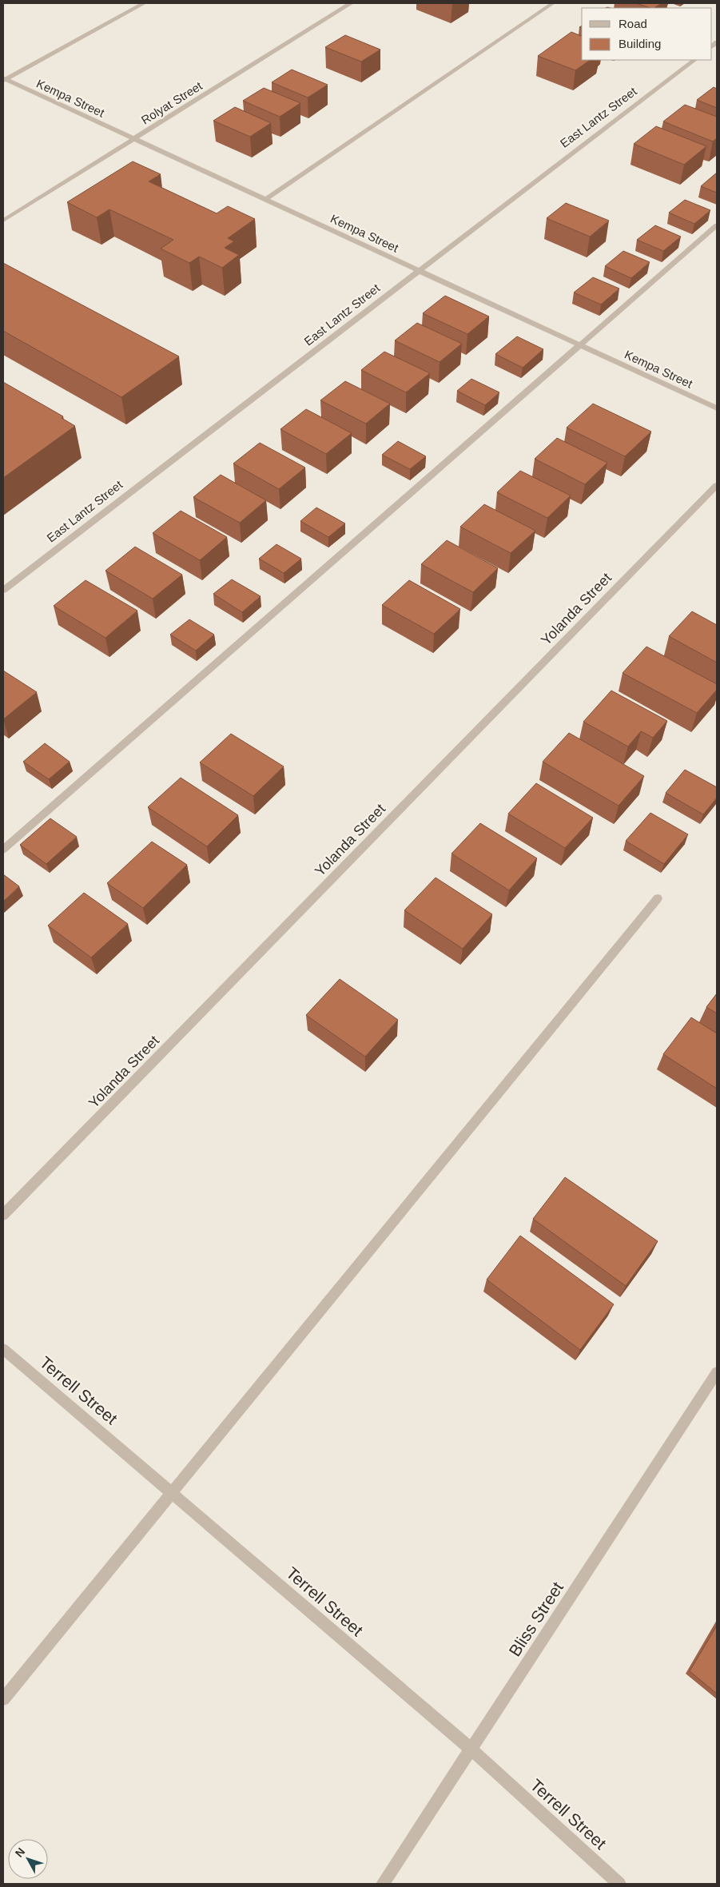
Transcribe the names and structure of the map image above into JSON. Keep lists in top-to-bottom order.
{
  "streets": {
    "street": [
      "Kempa Street",
      "Rolyat Street",
      "East Lantz Street",
      "Yolanda Street",
      "Terrell Street",
      "Bliss Street"
    ]
  },
  "crossings": [
    ["Kempa Street", "Rolyat Street"],
    ["Kempa Street", "East Lantz Street"],
    ["Terrell Street", "Bliss Street"]
  ],
  "legend": ["Road", "Building"],
  "north": "top left"
}
